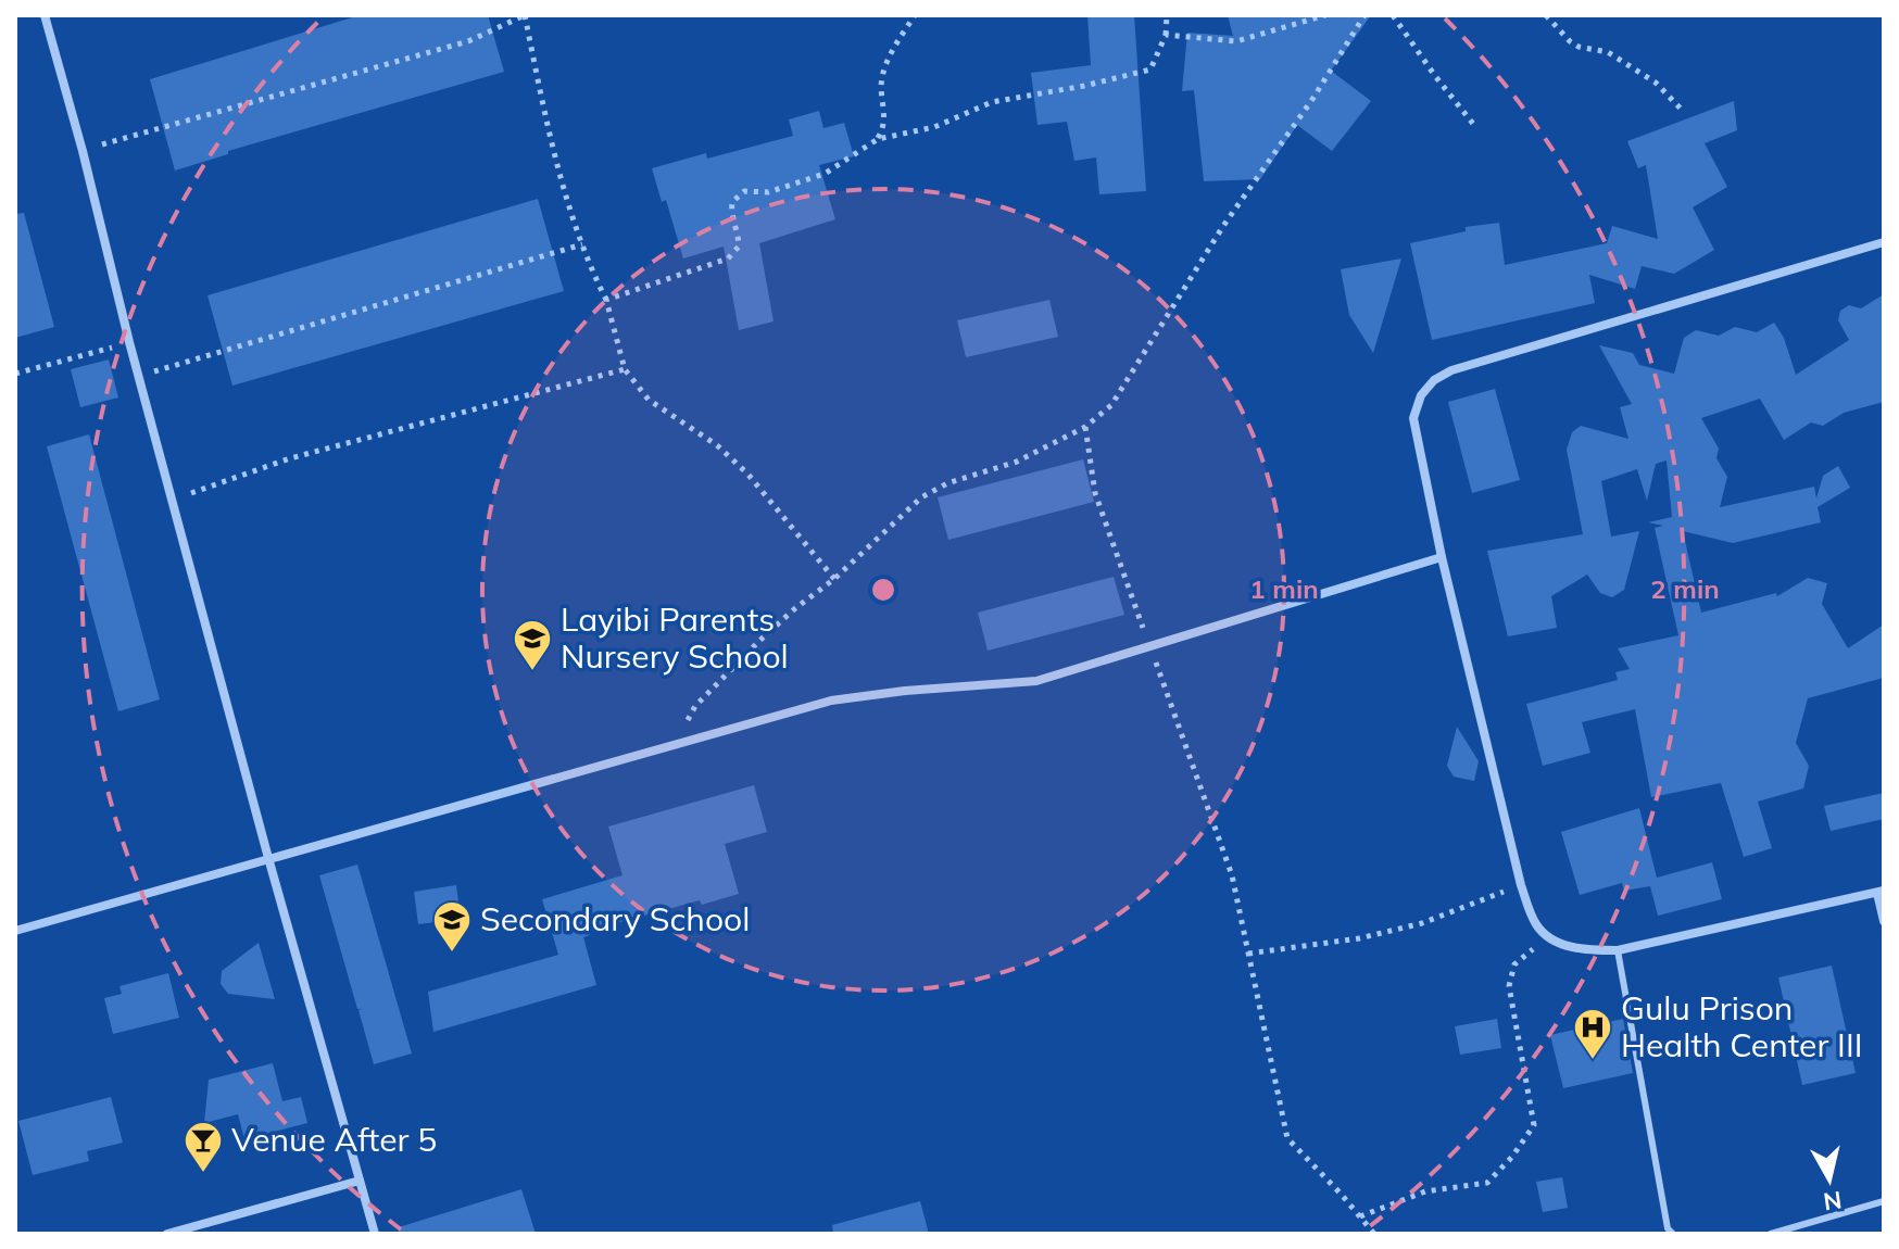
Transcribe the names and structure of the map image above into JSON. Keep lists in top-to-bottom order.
{
  "places": {
    "school or university": ["Layibi Parents Nursery School", "Secondary School"],
    "hospital": ["Gulu Prison Health Center III"],
    "bar": ["Venue After 5"]
  },
  "north": "bottom",
  "rings": ["1 min", "2 min"]
}
